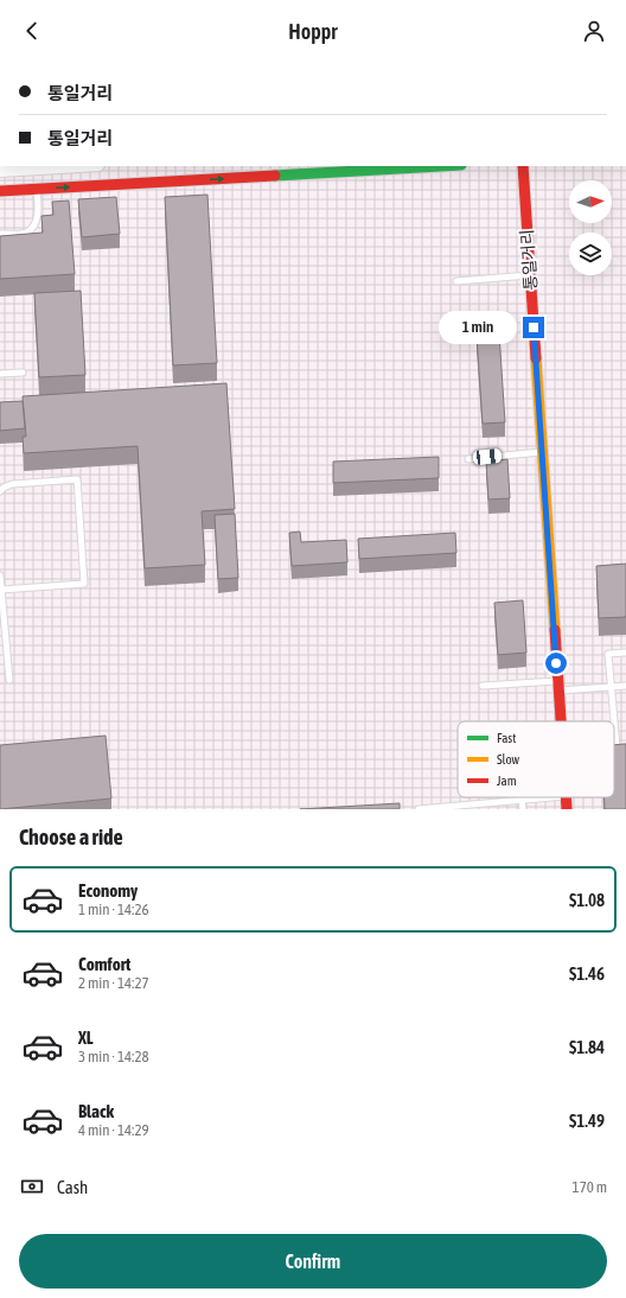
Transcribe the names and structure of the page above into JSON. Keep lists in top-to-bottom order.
{
  "streets": {
    "street": ["통일거리"]
  },
  "legend": ["Fast", "Slow", "Jam"],
  "north": "right",
  "page": {
    "header": "Hoppr",
    "banner": ["통일거리", "통일거리"],
    "bubble": "1 min",
    "heading": "Choose a ride",
    "list": [
      {
        "name": "Economy",
        "note": "1 min · 14:26",
        "value": "$1.08"
      },
      {
        "name": "Comfort",
        "note": "2 min · 14:27",
        "value": "$1.46"
      },
      {
        "name": "XL",
        "note": "3 min · 14:28",
        "value": "$1.84"
      },
      {
        "name": "Black",
        "note": "4 min · 14:29",
        "value": "$1.49"
      }
    ],
    "pay": ["Cash", "170 m"],
    "buttons": "Confirm"
  }
}
